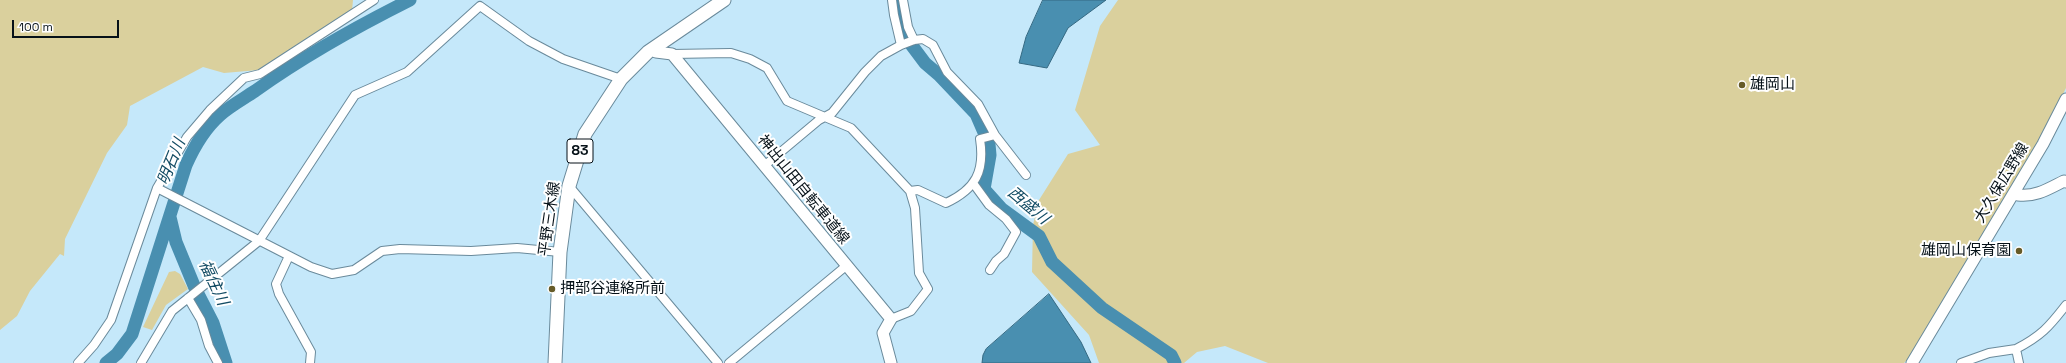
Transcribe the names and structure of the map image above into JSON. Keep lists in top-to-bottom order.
{
  "streets": {
    "main road": [
      "83",
      "大久保広野線",
      "神出山田自転車道線",
      "平野三木線"
    ]
  },
  "water": ["明石川", "西盛川", "福住川"],
  "places": ["雄岡山", "雄岡山保育園", "押部谷連絡所前"],
  "scale_bar": "100 m"
}
